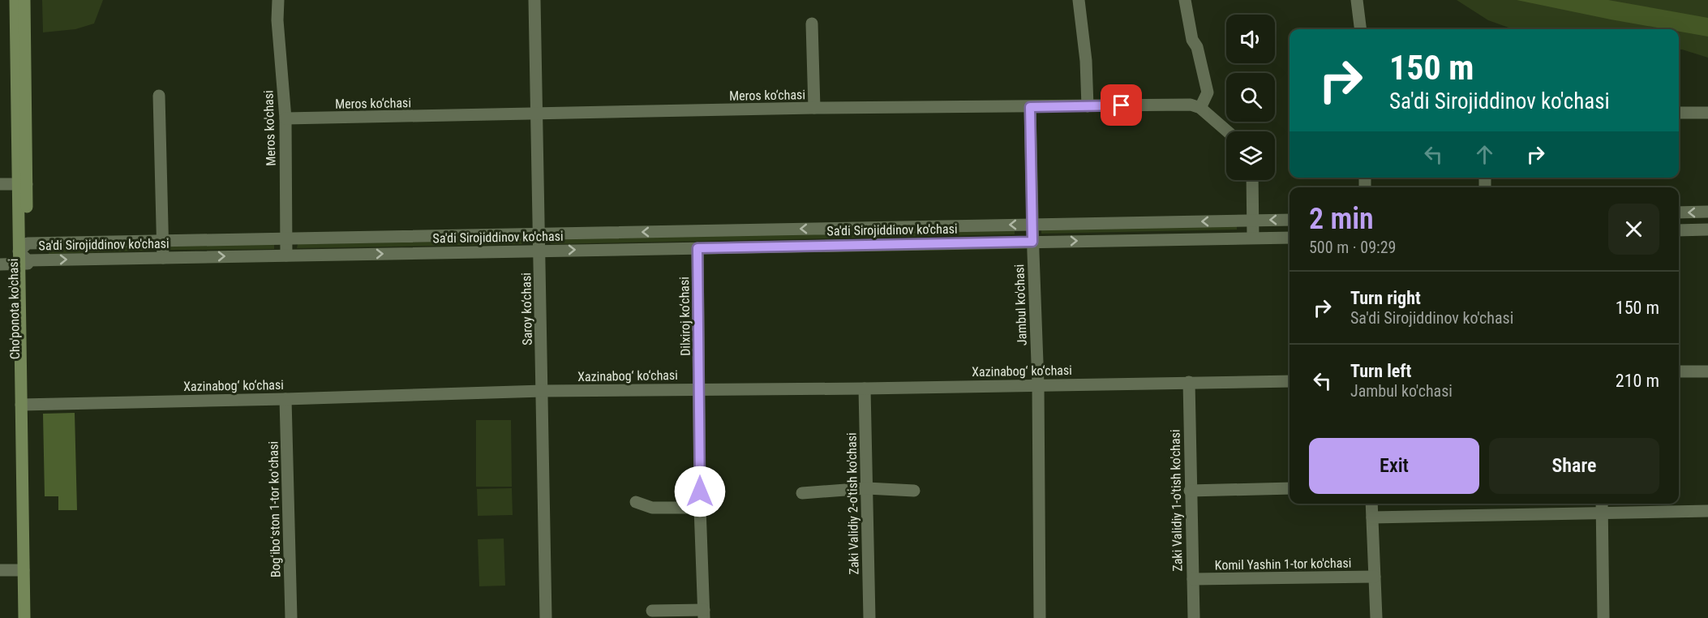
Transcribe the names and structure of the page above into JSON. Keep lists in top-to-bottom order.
{
  "streets": {
    "main road": ["Cho'ponota ko'chasi"],
    "street": [
      "Meros ko‘chasi",
      "Meros ko'chasi",
      "Sa'di Sirojiddinov ko'chasi",
      "Jambul ko'chasi",
      "Saroy ko‘chasi",
      "Dilxiroj ko‘chasi",
      "Xazinabog‘ ko‘chasi",
      "Zaki Validiy 1-o'tish ko'chasi",
      "Zaki Validiy 2-o'tish ko'chasi",
      "Bogʻiboʻston 1-tor koʻchasi",
      "Komil Yashin 1-tor ko'chasi"
    ]
  },
  "crossings": [
    ["Meros ko‘chasi", "Meros ko'chasi"],
    ["Meros ko‘chasi", "Jambul ko'chasi"],
    ["Meros ko‘chasi", "Saroy ko‘chasi"],
    ["Meros ko'chasi", "Sa'di Sirojiddinov ko'chasi"],
    ["Sa'di Sirojiddinov ko'chasi", "Jambul ko'chasi"],
    ["Sa'di Sirojiddinov ko'chasi", "Cho'ponota ko'chasi"],
    ["Sa'di Sirojiddinov ko'chasi", "Saroy ko‘chasi"],
    ["Sa'di Sirojiddinov ko'chasi", "Dilxiroj ko‘chasi"],
    ["Jambul ko'chasi", "Xazinabog‘ ko‘chasi"],
    ["Cho'ponota ko'chasi", "Xazinabog‘ ko‘chasi"],
    ["Saroy ko‘chasi", "Xazinabog‘ ko‘chasi"],
    ["Dilxiroj ko‘chasi", "Xazinabog‘ ko‘chasi"],
    ["Xazinabog‘ ko‘chasi", "Zaki Validiy 1-o'tish ko'chasi"],
    ["Xazinabog‘ ko‘chasi", "Zaki Validiy 2-o'tish ko'chasi"],
    ["Xazinabog‘ ko‘chasi", "Bogʻiboʻston 1-tor koʻchasi"],
    ["Zaki Validiy 1-o'tish ko'chasi", "Komil Yashin 1-tor ko'chasi"]
  ],
  "page": {
    "turn": ["150 m", "Sa'di Sirojiddinov ko'chasi"],
    "heading": ["2 min", "500 m · 09:29"],
    "list": [
      {
        "name": "Turn right",
        "note": "Sa'di Sirojiddinov ko'chasi",
        "value": "150 m"
      },
      {
        "name": "Turn left",
        "note": "Jambul ko'chasi",
        "value": "210 m"
      }
    ],
    "buttons": ["Exit", "Share"]
  }
}
